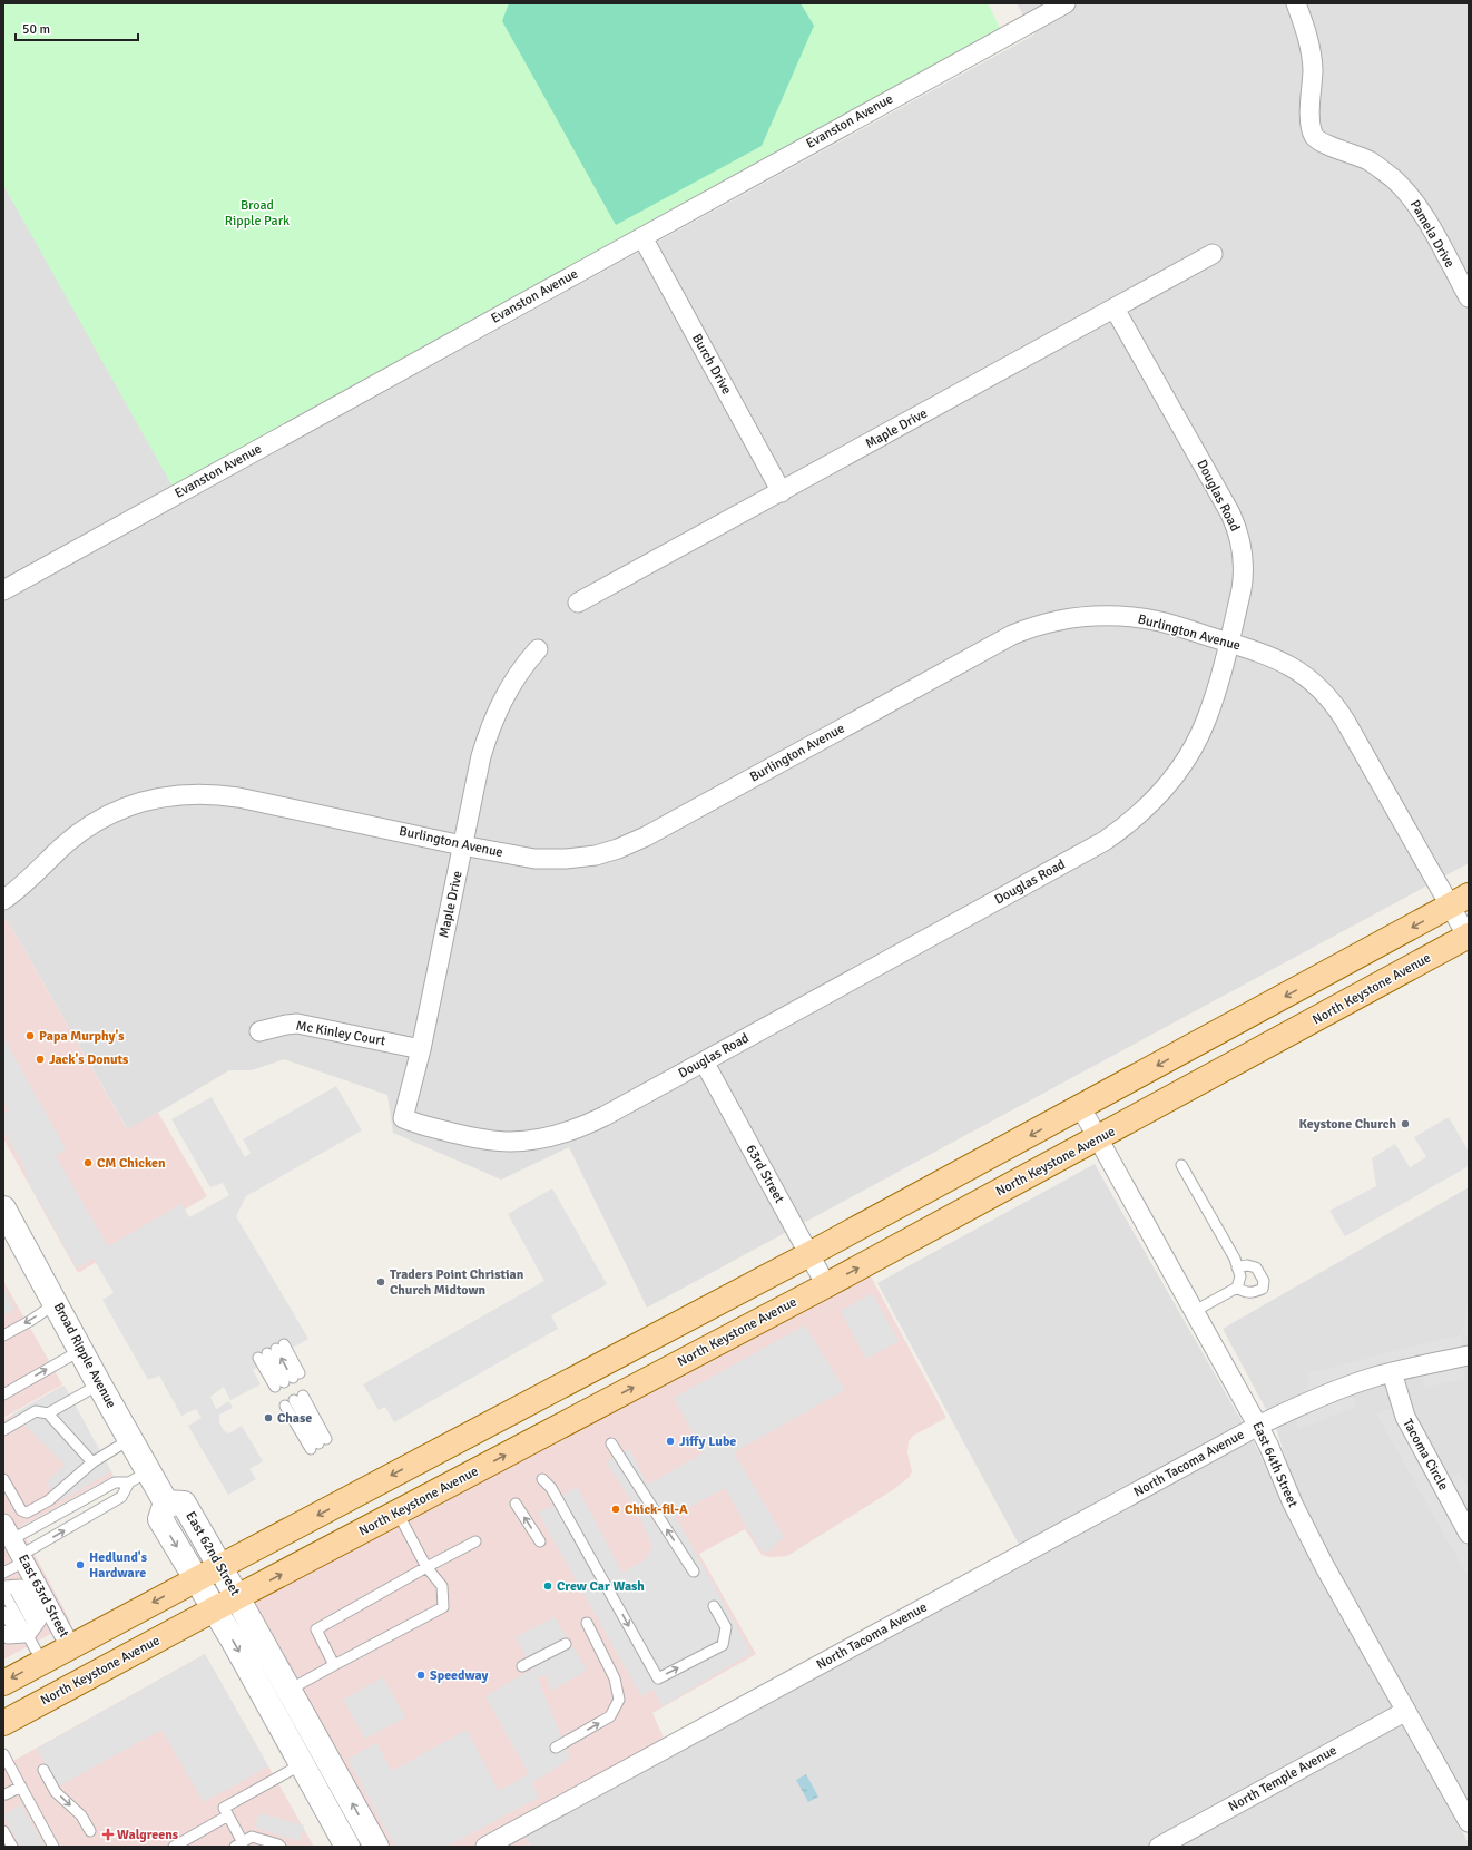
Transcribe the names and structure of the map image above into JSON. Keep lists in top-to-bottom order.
{
  "streets": {
    "main road": ["North Keystone Avenue"],
    "street": [
      "Evanston Avenue",
      "Pamela Drive",
      "Burch Drive",
      "Maple Drive",
      "Douglas Road",
      "Burlington Avenue",
      "Mc Kinley Court",
      "63rd Street",
      "Broad Ripple Avenue",
      "Tacoma Circle",
      "North Tacoma Avenue",
      "East 64th Street",
      "East 62nd Street",
      "East 63rd Street",
      "North Temple Avenue"
    ]
  },
  "crossings": [
    ["Evanston Avenue", "Burch Drive"],
    ["Burch Drive", "Maple Drive"],
    ["Maple Drive", "Douglas Road"],
    ["Maple Drive", "Burlington Avenue"],
    ["Maple Drive", "Mc Kinley Court"],
    ["Douglas Road", "Burlington Avenue"],
    ["Douglas Road", "63rd Street"],
    ["Burlington Avenue", "North Keystone Avenue"],
    ["North Keystone Avenue", "63rd Street"],
    ["North Keystone Avenue", "East 64th Street"],
    ["North Keystone Avenue", "East 62nd Street"],
    ["Broad Ripple Avenue", "East 62nd Street"],
    ["North Tacoma Avenue", "East 64th Street"],
    ["East 64th Street", "North Temple Avenue"]
  ],
  "parks": ["Broad Ripple Park"],
  "places": {
    "other": [
      "Papa Murphy's",
      "Jack's Donuts",
      "Keystone Church",
      "CM Chicken",
      "Traders Point Christian Church Midtown",
      "Chase",
      "Jiffy Lube",
      "Chick-fil-A",
      "Hedlund's Hardware",
      "Crew Car Wash",
      "Speedway"
    ],
    "health": ["Walgreens"]
  },
  "scale_bar": "50 m"
}
